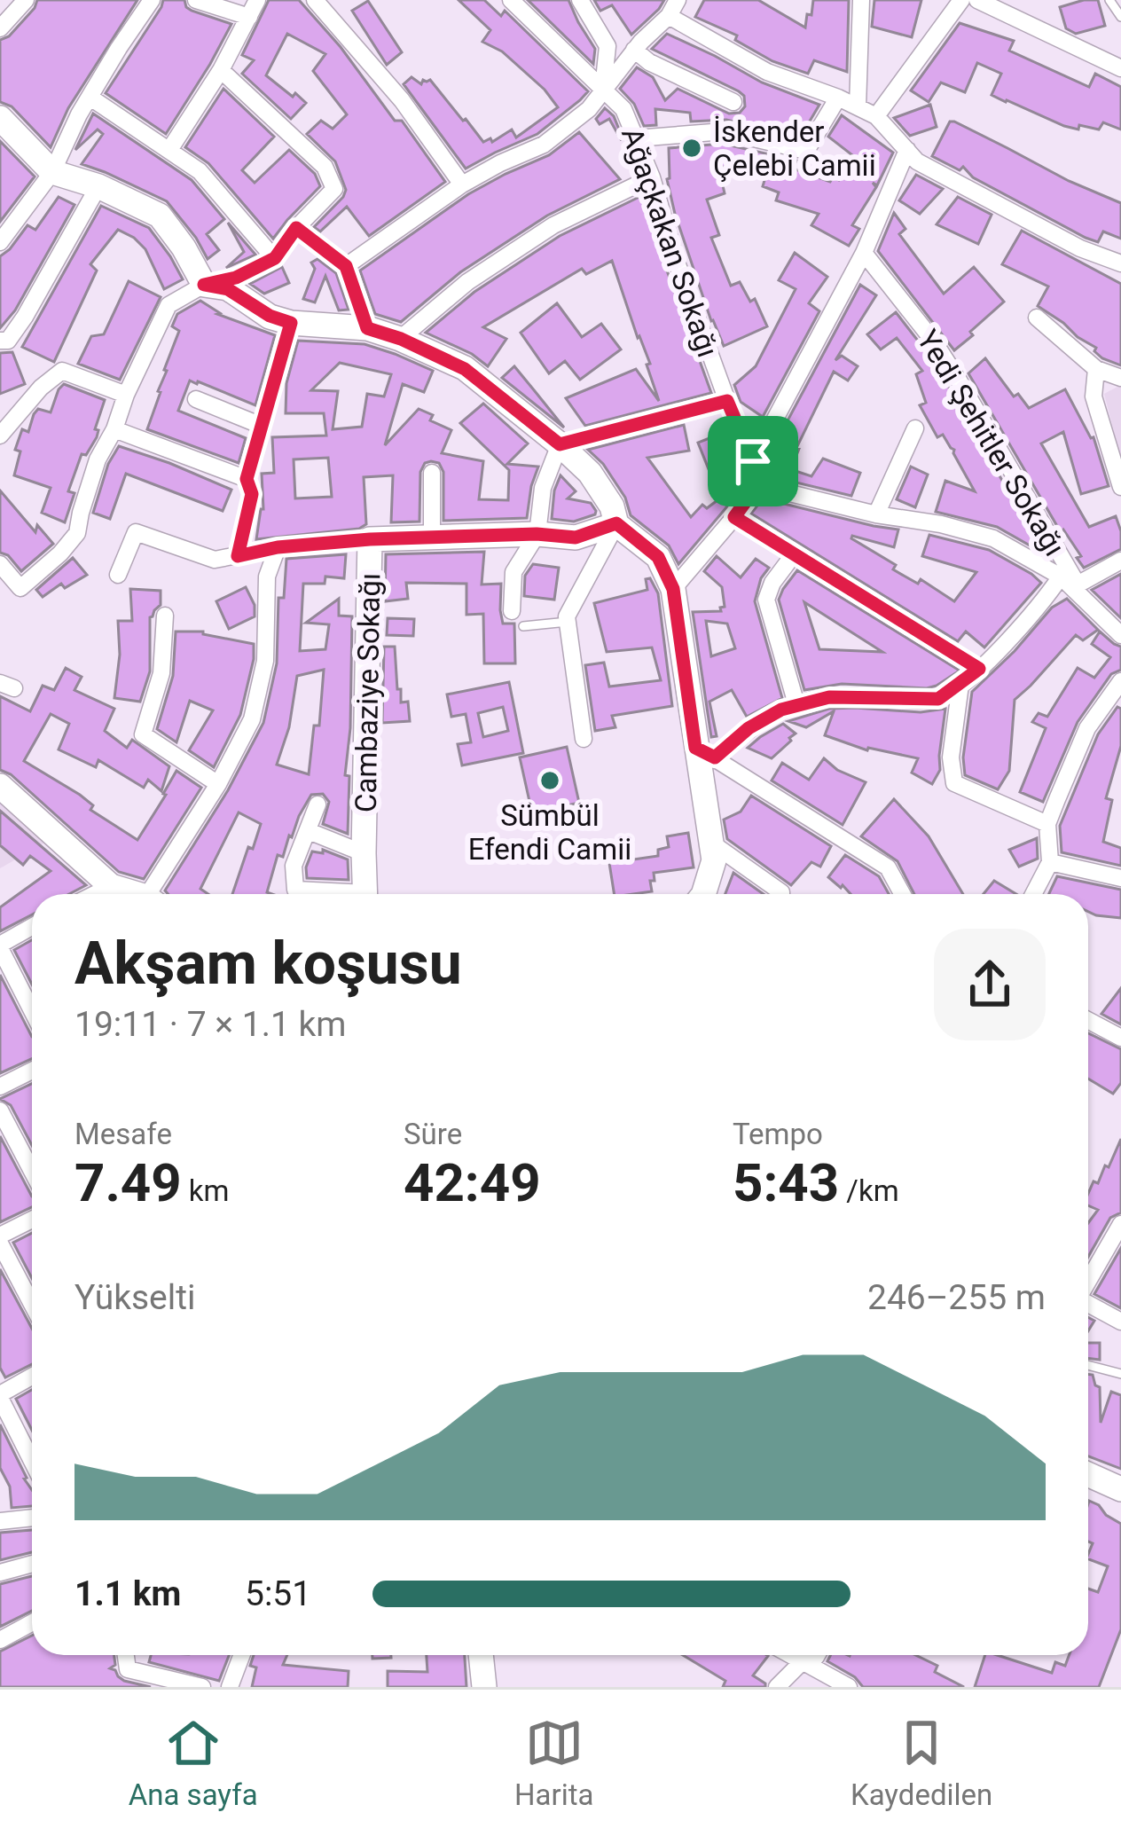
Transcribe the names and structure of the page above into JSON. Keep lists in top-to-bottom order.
{
  "streets": {
    "street": ["Ağaçkakan Sokağı", "Yedi Şehitler Sokağı", "Cambaziye Sokağı"]
  },
  "places": ["İskender Çelebi Camii", "Sümbül Efendi Camii"],
  "page": {
    "heading": ["Akşam koşusu", "19:11 · 7 × 1.1 km"],
    "stats": [
      ["Mesafe", "7.49 km"],
      ["Süre", "42:49"],
      ["Tempo", "5:43 /km"]
    ],
    "chart": ["Yükselti", "246–255 m"],
    "list": [
      {
        "name": "1.1 km",
        "note": "5:51"
      }
    ],
    "tabs": ["Ana sayfa", "Harita", "Kaydedilen"]
  }
}
